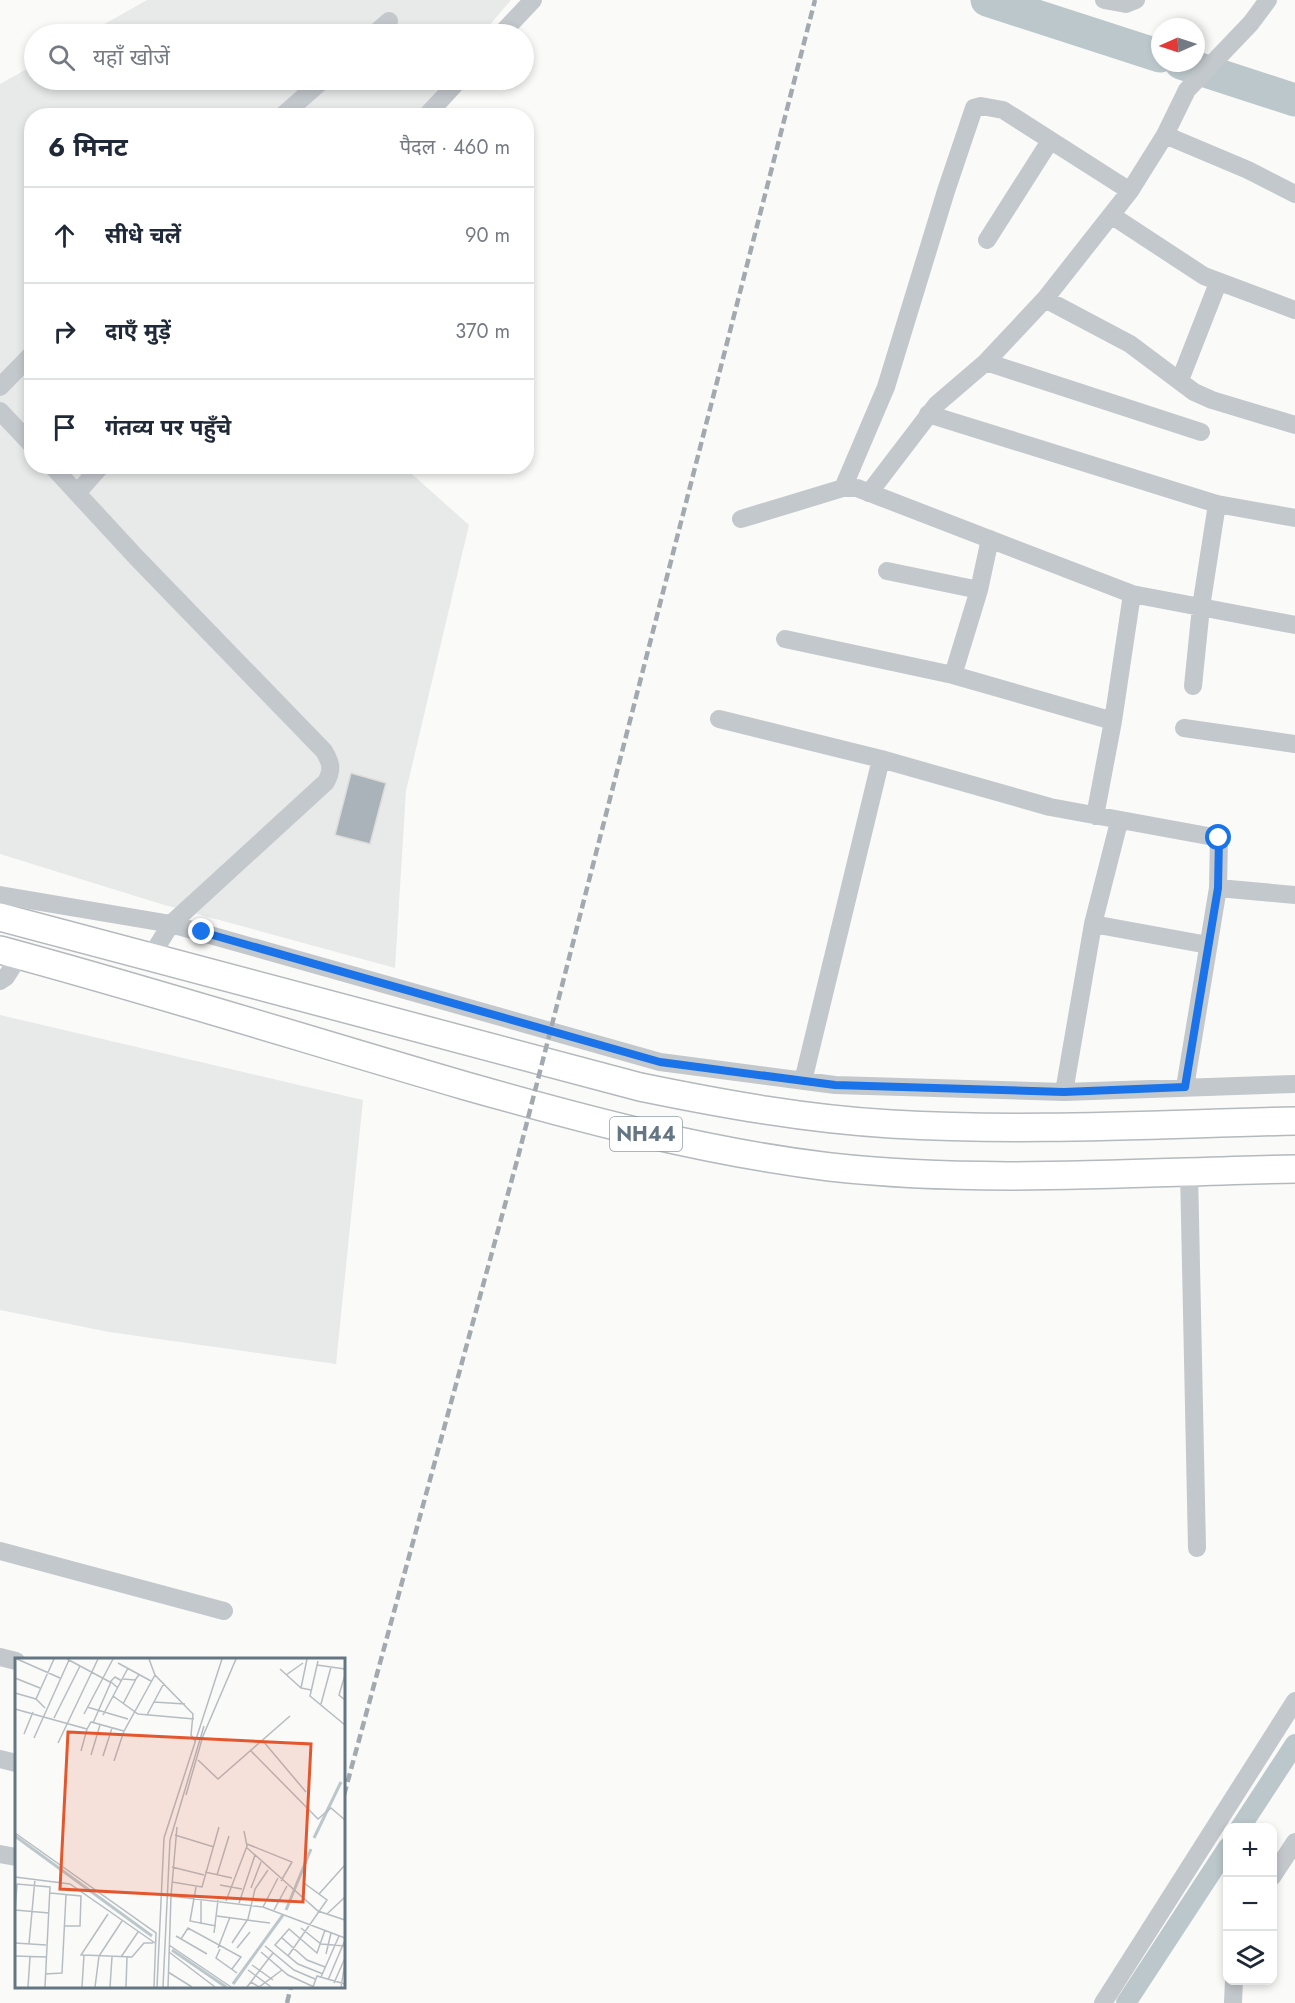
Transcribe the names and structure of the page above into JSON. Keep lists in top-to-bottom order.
{
  "streets": {
    "highway": ["NH44"]
  },
  "north": "left",
  "page": {
    "search": "यहाँ खोजें",
    "heading": ["6 मिनट", "पैदल · 460 m"],
    "list": [
      ["सीधे चलें", "90 m"],
      ["दाएँ मुड़ें", "370 m"],
      "गंतव्य पर पहुँचे"
    ],
    "map_buttons": ["+", "−"]
  }
}
